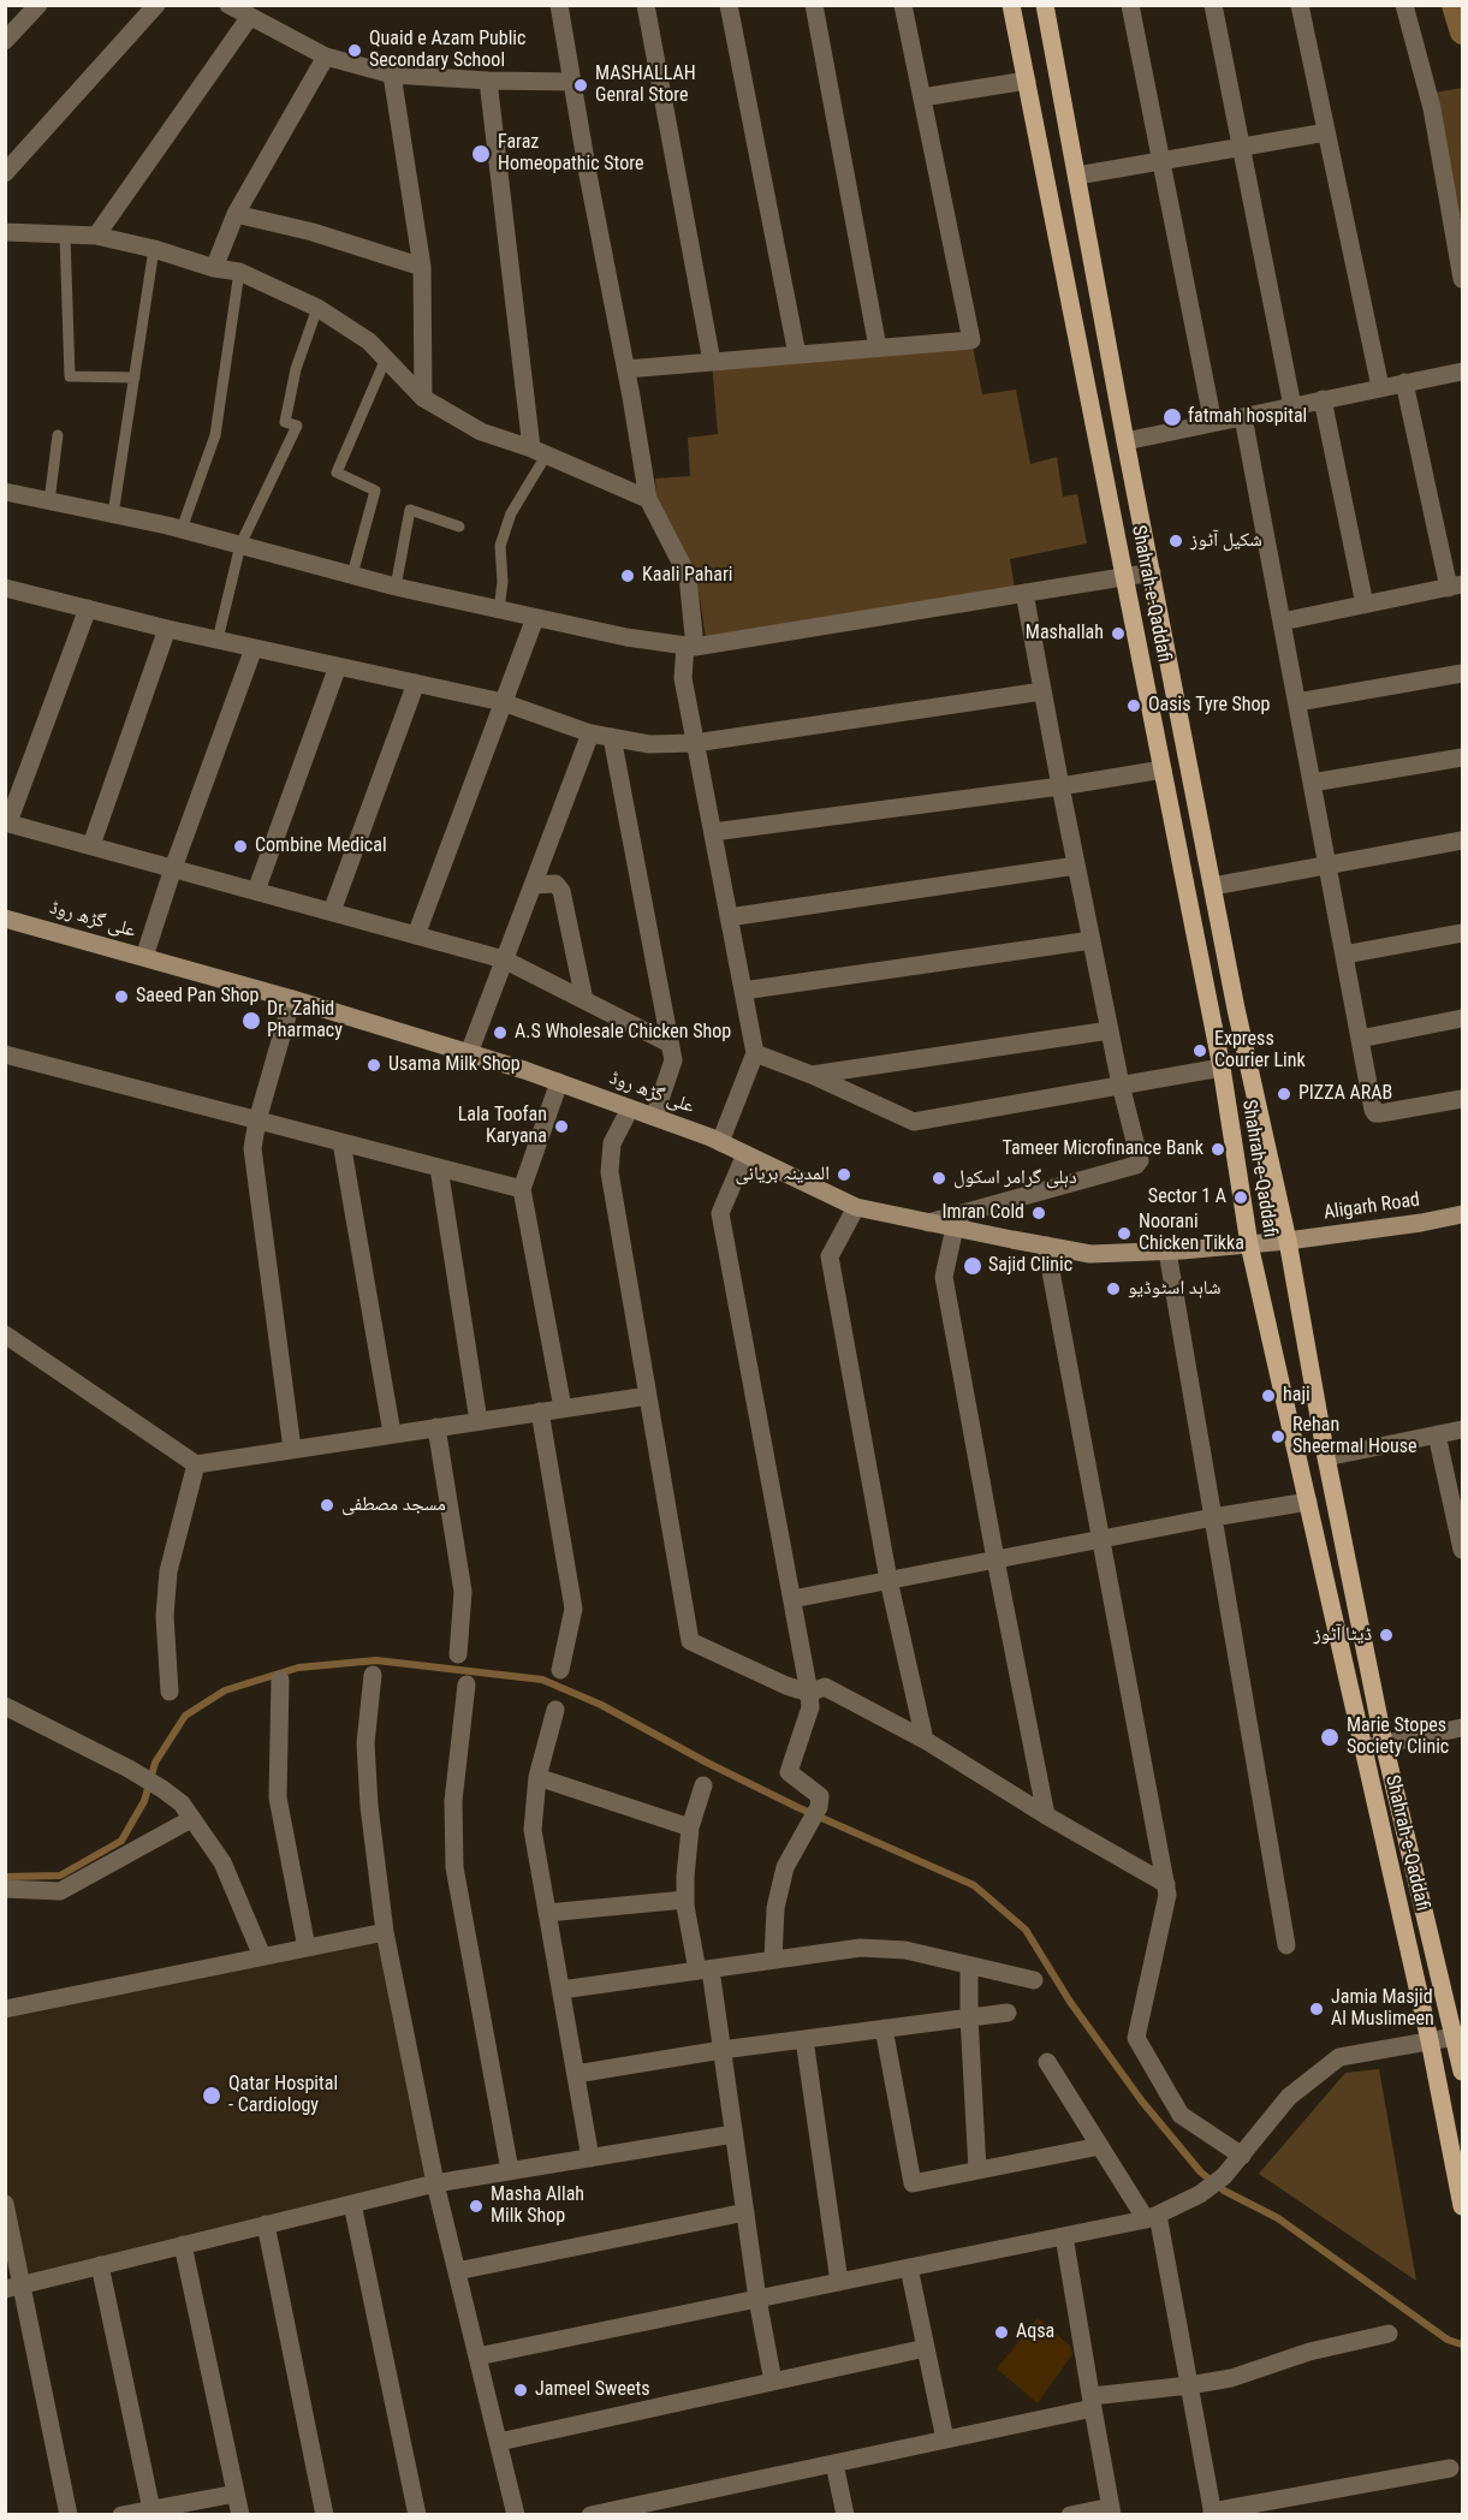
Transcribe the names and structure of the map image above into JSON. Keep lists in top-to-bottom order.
{
  "streets": {
    "main road": ["Shahrah-e-Qaddafi", "علی گڑھ روڈ", "Aligarh Road"]
  },
  "crossings": [
    ["Shahrah-e-Qaddafi", "علی گڑھ روڈ"],
    ["Shahrah-e-Qaddafi", "Aligarh Road"],
    ["علی گڑھ روڈ", "Aligarh Road"]
  ],
  "places": [
    "Quaid e Azam Public Secondary School",
    "MASHALLAH Genral Store",
    "Faraz Homeopathic Store",
    "fatmah hospital",
    "شکیل آٹوز",
    "Kaali Pahari",
    "Mashallah",
    "Oasis Tyre Shop",
    "Combine Medical",
    "Saeed Pan Shop",
    "Dr. Zahid Pharmacy",
    "A.S Wholesale Chicken Shop",
    "Express Courier Link",
    "Usama Milk Shop",
    "PIZZA ARAB",
    "Lala Toofan Karyana",
    "Tameer Microfinance Bank",
    "المدینہ بریانی",
    "دہلی گرامر اسکول",
    "Sector 1 A",
    "Imran Cold",
    "Noorani Chicken Tikka",
    "Sajid Clinic",
    "شاہد اسٹوڈیو",
    "haji",
    "Rehan Sheermal House",
    "مسجد مصطفی",
    "ڈیٹا آٹوز",
    "Marie Stopes Society Clinic",
    "Jamia Masjid Al Muslimeen",
    "Qatar Hospital - Cardiology",
    "Masha Allah Milk Shop",
    "Aqsa",
    "Jameel Sweets"
  ]
}
